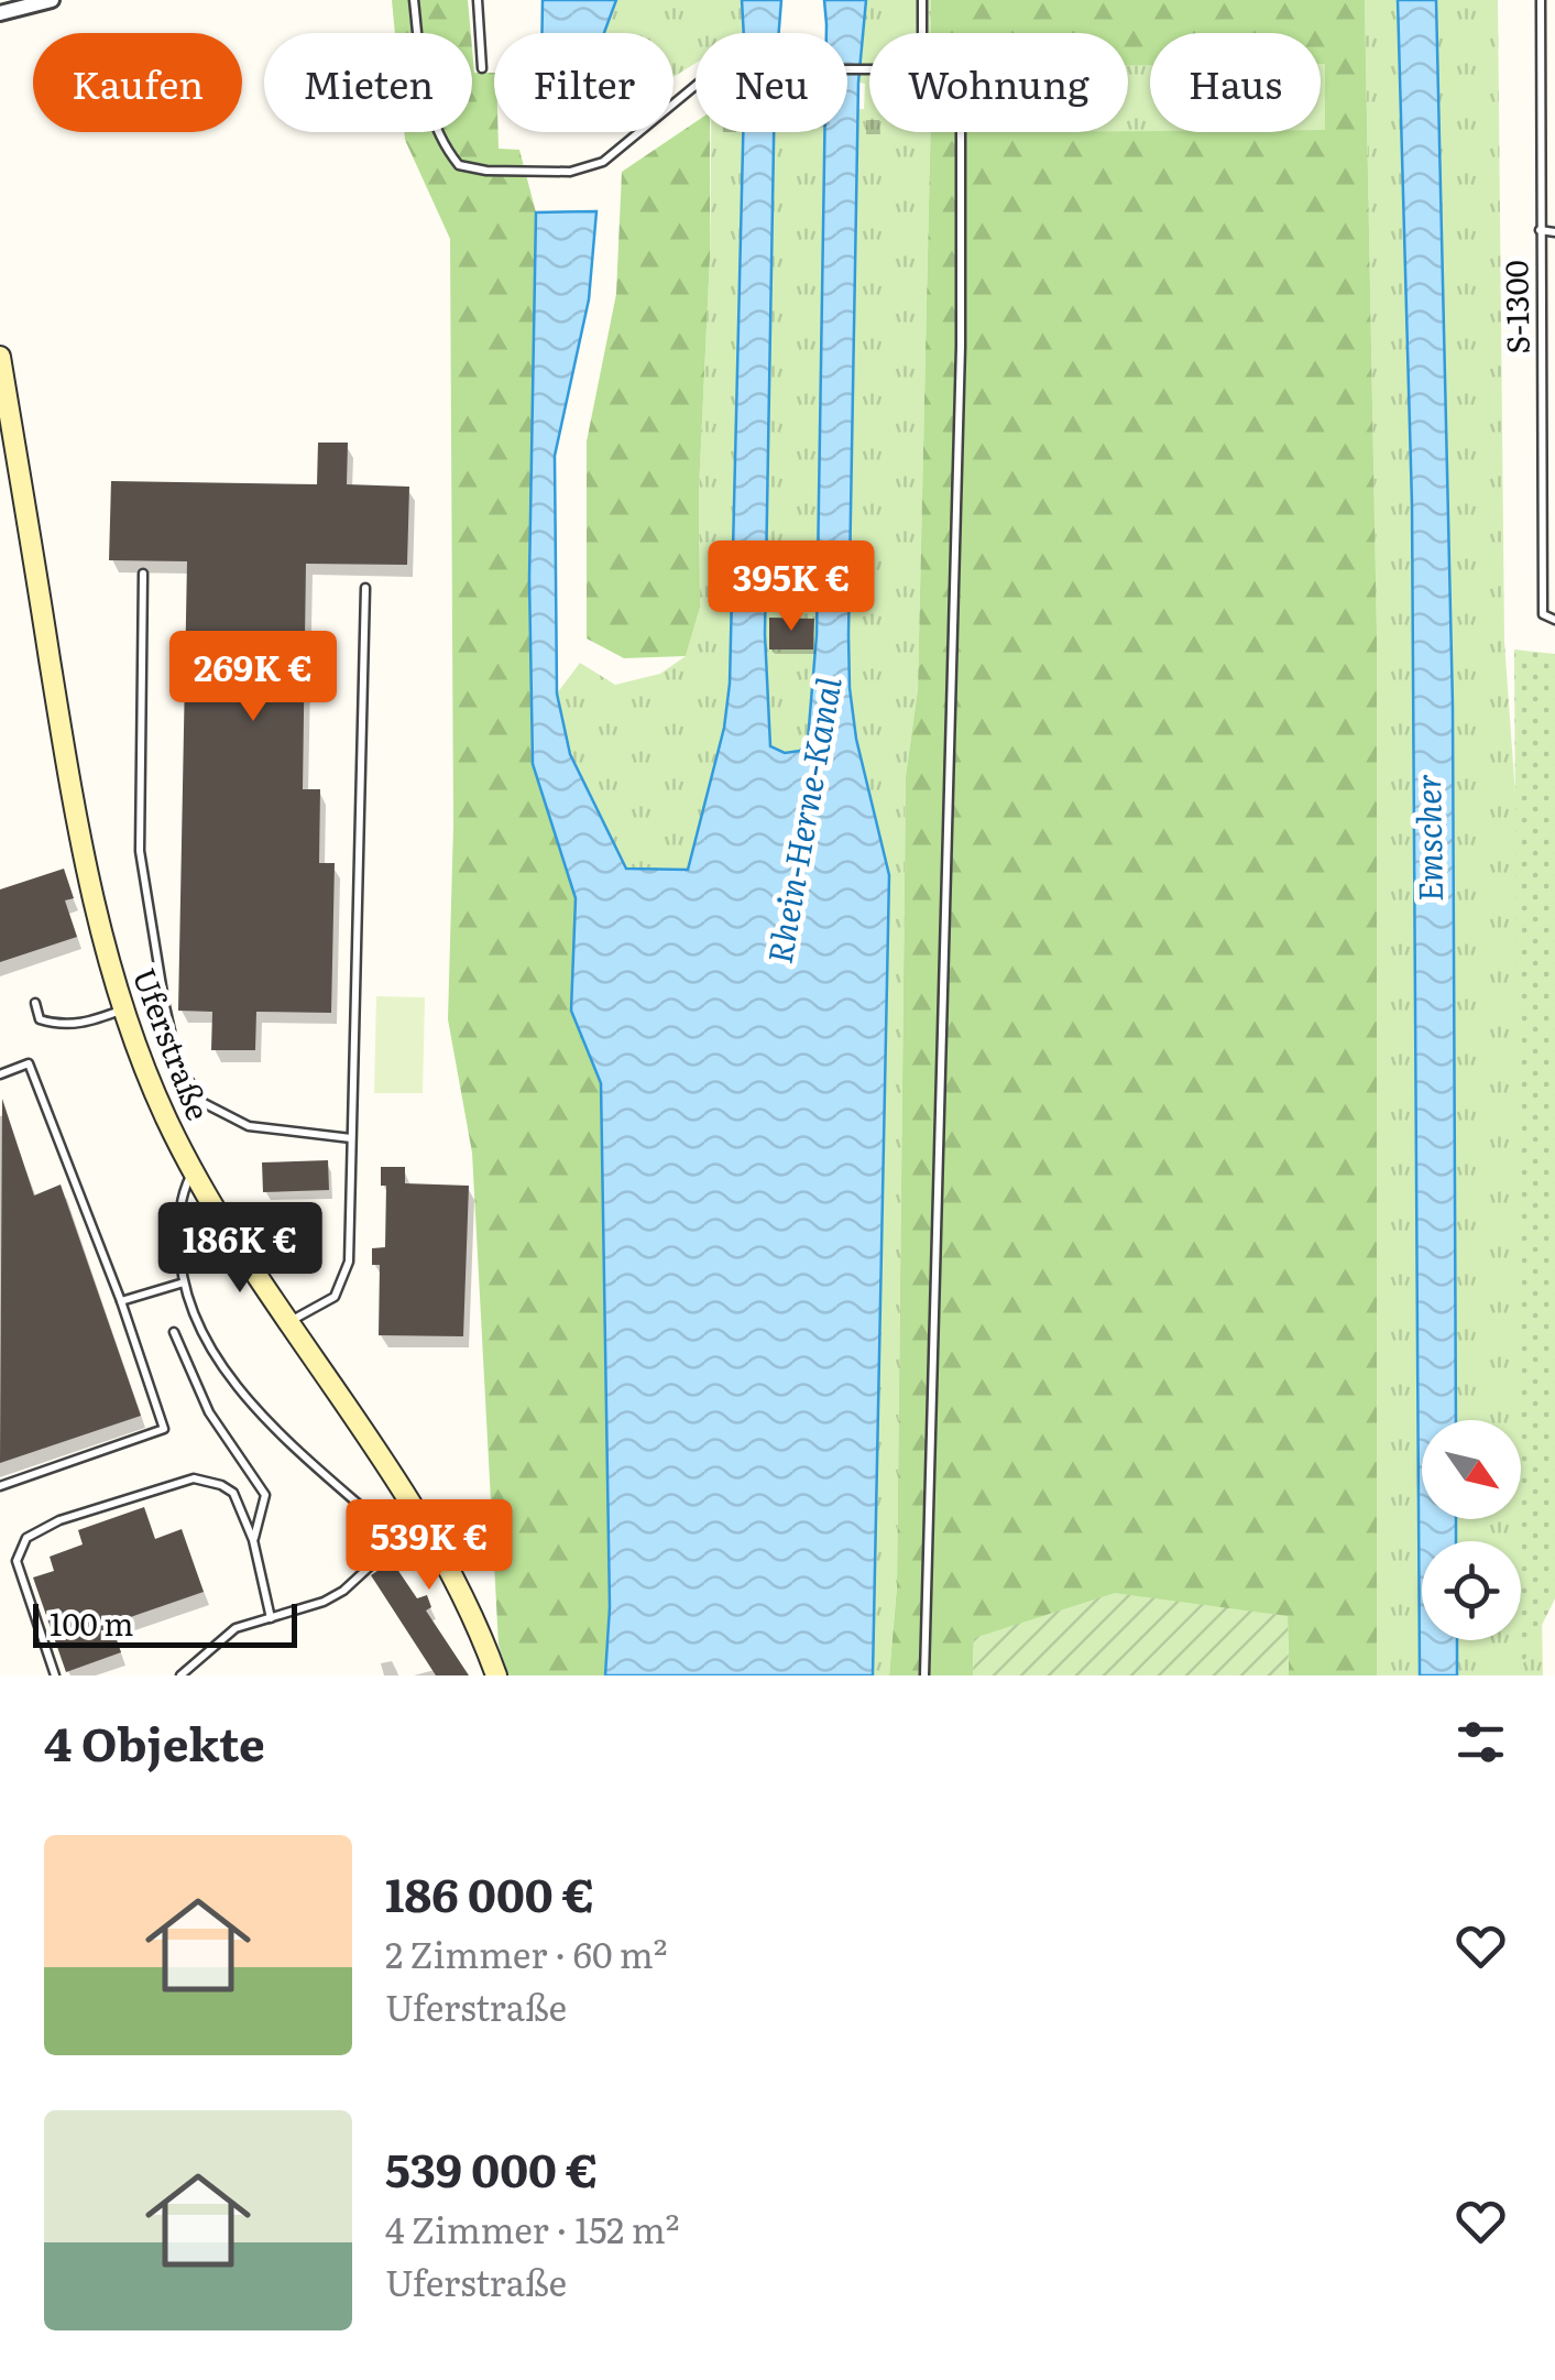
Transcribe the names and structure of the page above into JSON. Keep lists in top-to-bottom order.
{
  "streets": {
    "main road": ["Uferstraße"],
    "lane": ["S-1300"]
  },
  "water": ["Rhein-Herne-Kanal", "Emscher"],
  "scale_bar": "100 m",
  "north": "bottom right",
  "page": {
    "chip": [
      "Kaufen",
      "Mieten",
      "Filter",
      "Neu",
      "Wohnung",
      "Haus"
    ],
    "price": [
      "395K €",
      "269K €",
      "186K €",
      "539K €"
    ],
    "scale": "100 m",
    "heading": "4 Objekte",
    "list": [
      {
        "name": "186 000 €",
        "note": "2 Zimmer · 60 m² · Uferstraße"
      },
      {
        "name": "539 000 €",
        "note": "4 Zimmer · 152 m² · Uferstraße"
      }
    ]
  }
}
